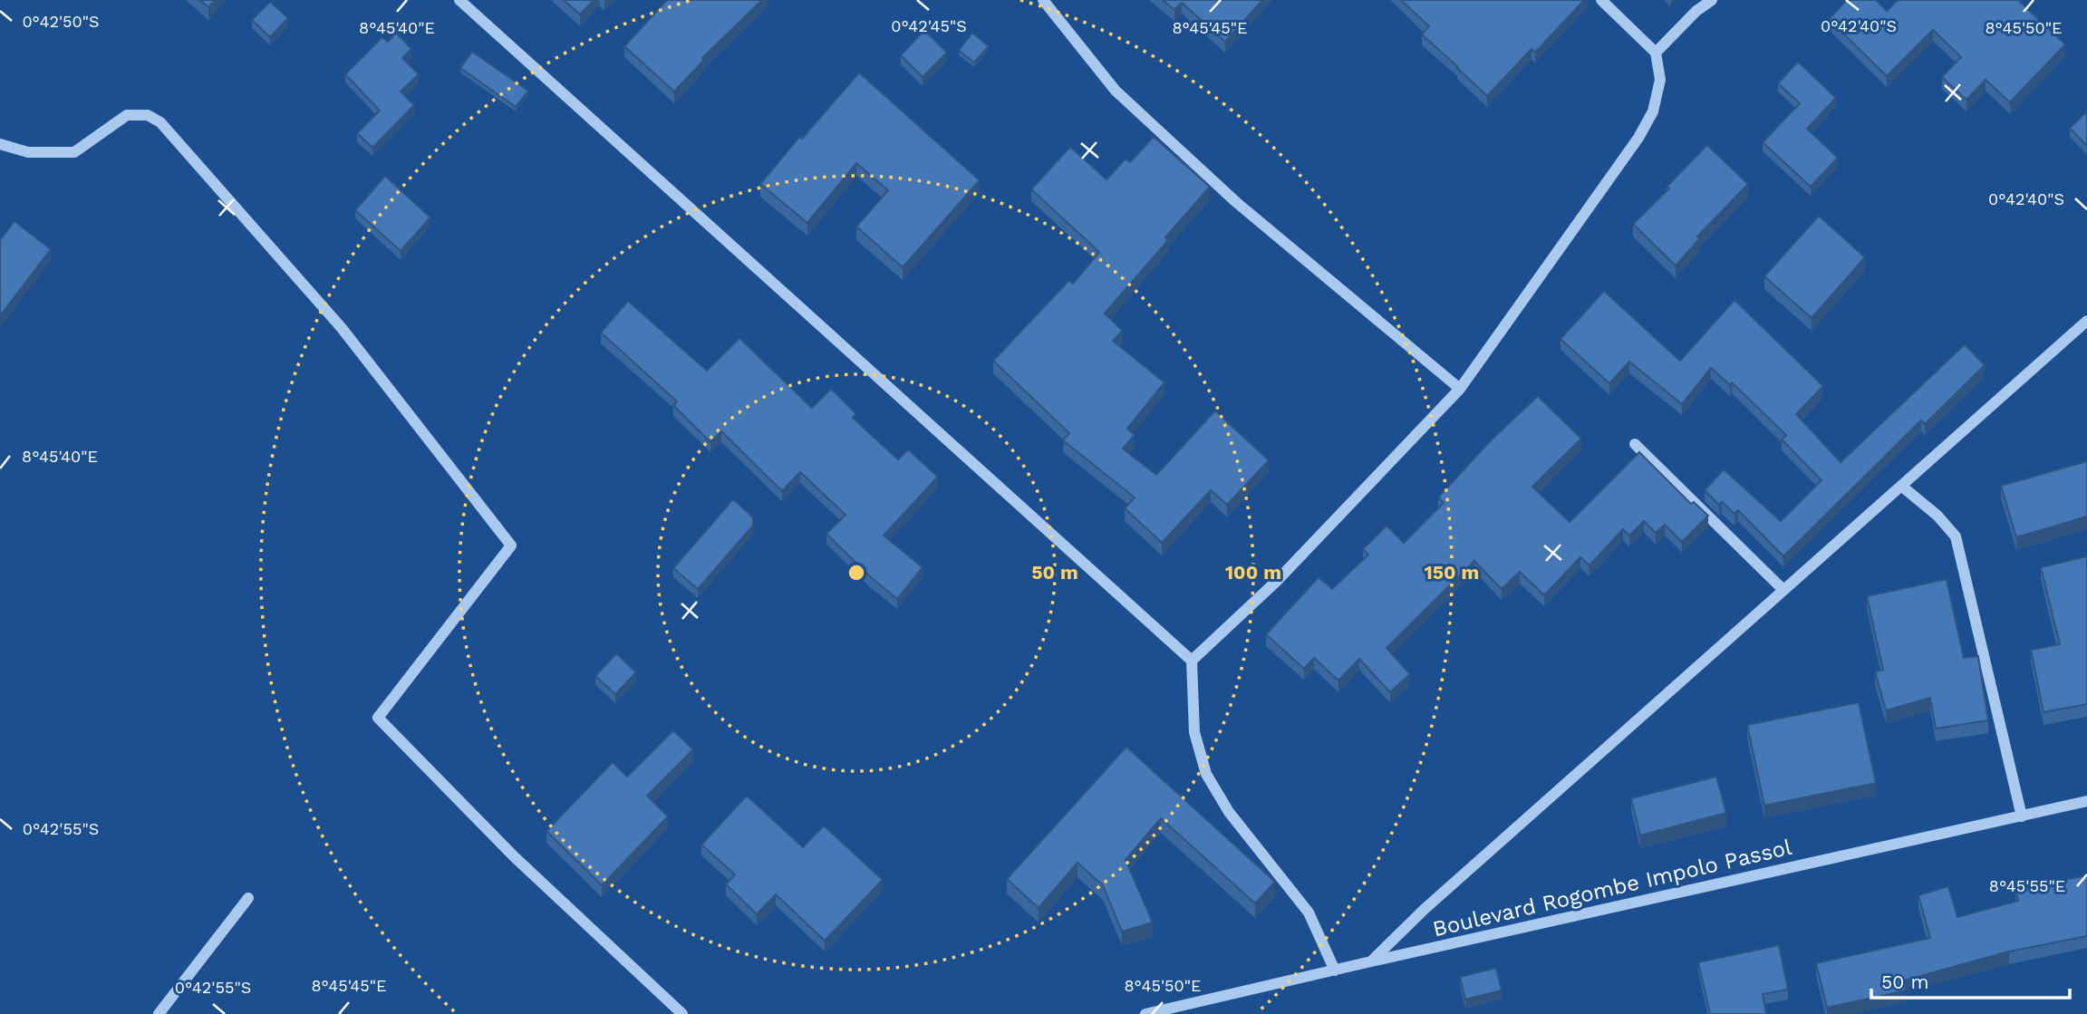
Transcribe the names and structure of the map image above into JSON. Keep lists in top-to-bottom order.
{
  "streets": {
    "street": ["Boulevard Rogombe Impolo Passol"]
  },
  "scale_bar": "50 m",
  "coordinates": [
    "0°42'50\"S",
    "0°42'45\"S",
    "0°42'40\"S",
    "8°45'40\"E",
    "8°45'45\"E",
    "8°45'50\"E",
    "0°42'55\"S",
    "8°45'55\"E"
  ],
  "rings": ["50 m", "100 m", "150 m"]
}
